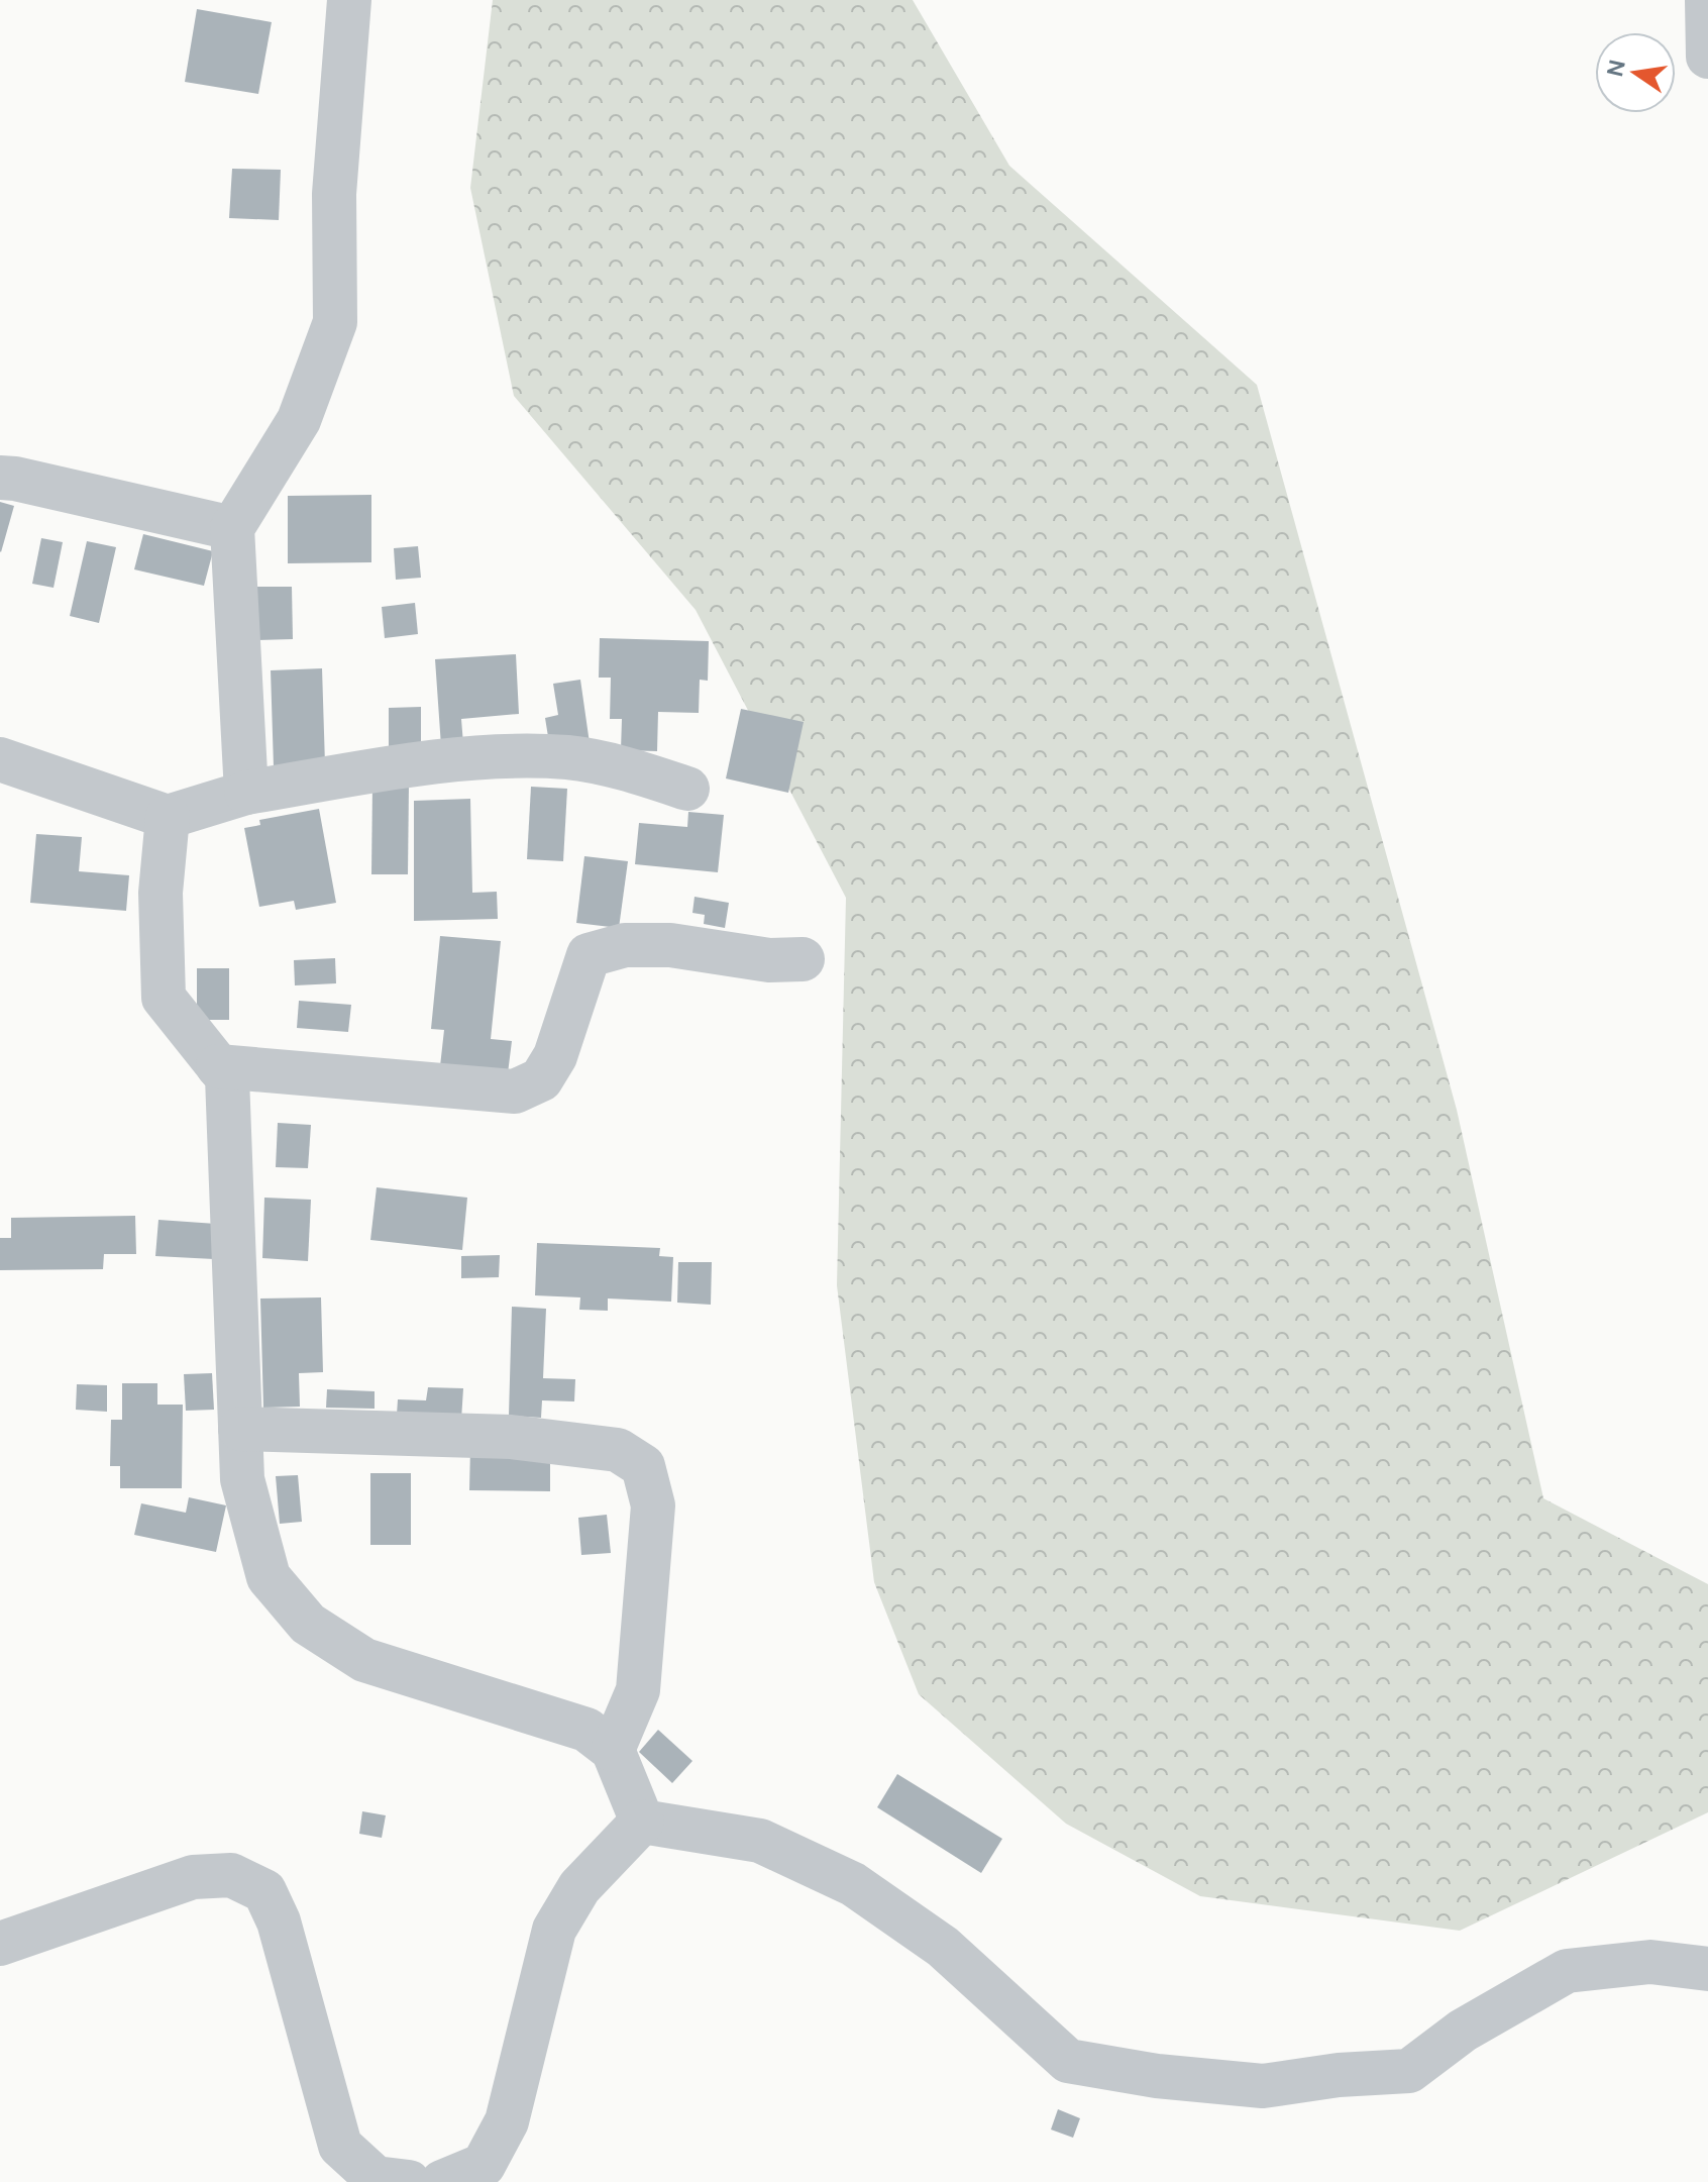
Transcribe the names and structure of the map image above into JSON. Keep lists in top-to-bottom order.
{
  "north": "left"
}
